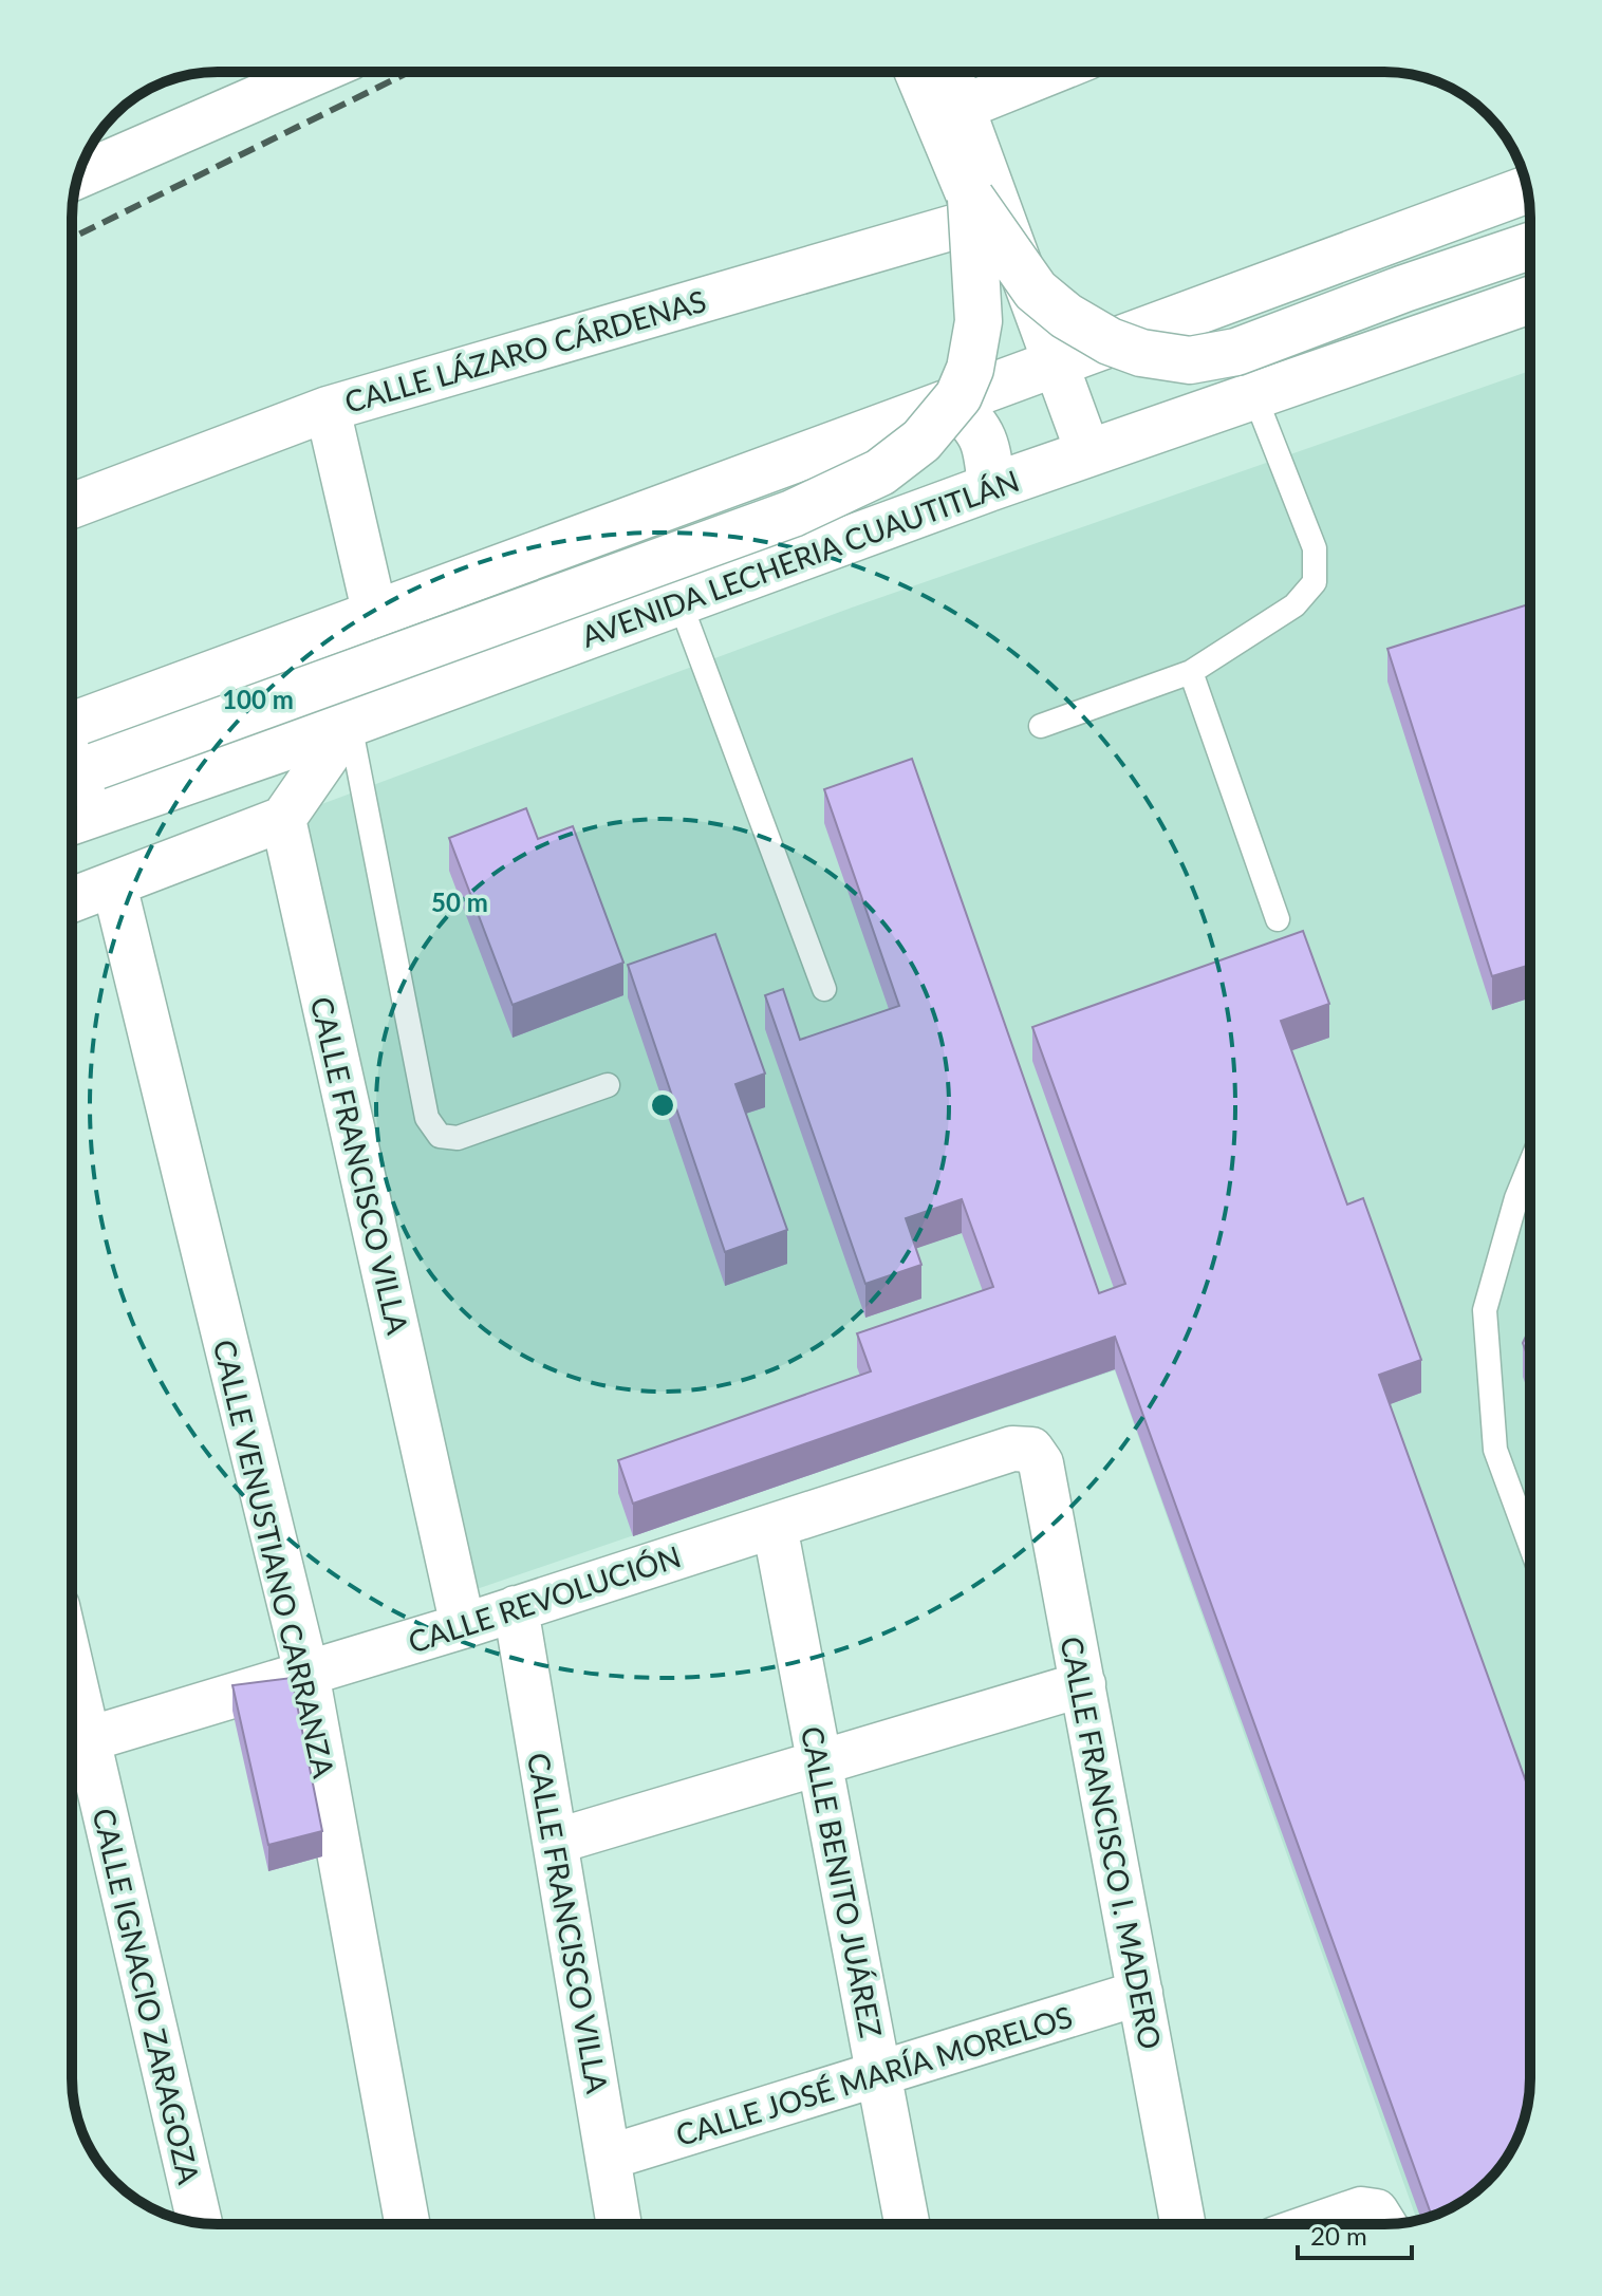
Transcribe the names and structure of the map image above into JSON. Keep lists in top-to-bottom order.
{
  "streets": {
    "main road": ["AVENIDA LECHERIA CUAUTITLÁN"],
    "street": [
      "CALLE LÁZARO CÁRDENAS",
      "CALLE FRANCISCO VILLA",
      "CALLE VENUSTIANO CARRANZA",
      "CALLE REVOLUCIÓN",
      "CALLE FRANCISCO I. MADERO",
      "CALLE BENITO JUÁREZ",
      "CALLE IGNACIO ZARAGOZA",
      "CALLE JOSÉ MARÍA MORELOS"
    ]
  },
  "crossings": [
    ["CALLE FRANCISCO VILLA", "CALLE REVOLUCIÓN"],
    ["CALLE FRANCISCO VILLA", "CALLE JOSÉ MARÍA MORELOS"],
    ["CALLE VENUSTIANO CARRANZA", "CALLE REVOLUCIÓN"],
    ["CALLE REVOLUCIÓN", "CALLE FRANCISCO I. MADERO"],
    ["CALLE REVOLUCIÓN", "CALLE BENITO JUÁREZ"],
    ["CALLE REVOLUCIÓN", "CALLE IGNACIO ZARAGOZA"],
    ["CALLE FRANCISCO I. MADERO", "CALLE JOSÉ MARÍA MORELOS"],
    ["CALLE BENITO JUÁREZ", "CALLE JOSÉ MARÍA MORELOS"]
  ],
  "scale_bar": "20 m",
  "rings": ["100 m", "50 m"]
}
